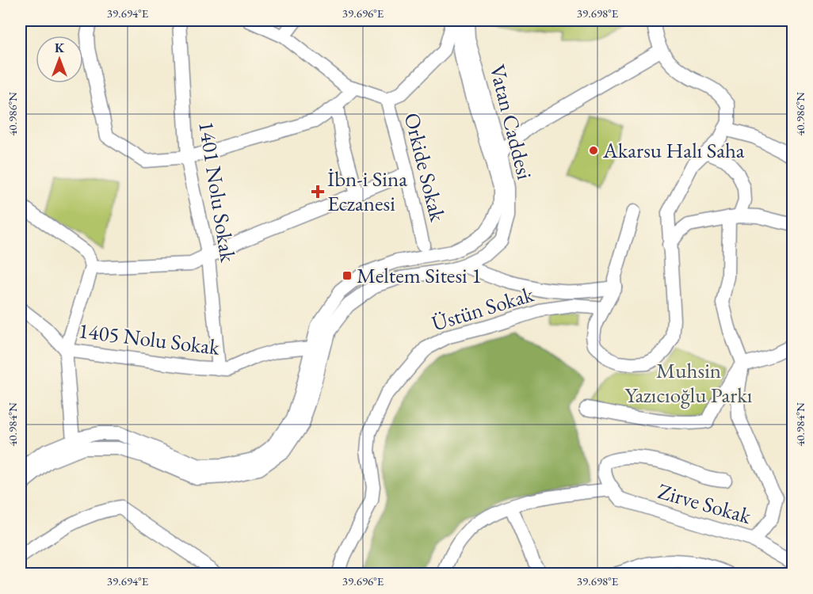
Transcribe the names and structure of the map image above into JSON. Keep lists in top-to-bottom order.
{
  "streets": {
    "street": [
      "Vatan Caddesi",
      "Orkide Sokak",
      "1401 Nolu Sokak",
      "Üstün Sokak",
      "1405 Nolu Sokak",
      "Zirve Sokak"
    ]
  },
  "crossings": [
    ["Vatan Caddesi", "1405 Nolu Sokak"],
    ["1401 Nolu Sokak", "1405 Nolu Sokak"]
  ],
  "parks": ["Muhsin Yazıcıoğlu Parkı"],
  "places": {
    "other": ["Akarsu Halı Saha"],
    "health": ["İbn-i Sina Eczanesi"],
    "transit": ["Meltem Sitesi 1"]
  },
  "north": "top",
  "coordinates": [
    "39.694°E",
    "39.696°E",
    "39.698°E",
    "40.986°N",
    "40.984°N"
  ]
}
